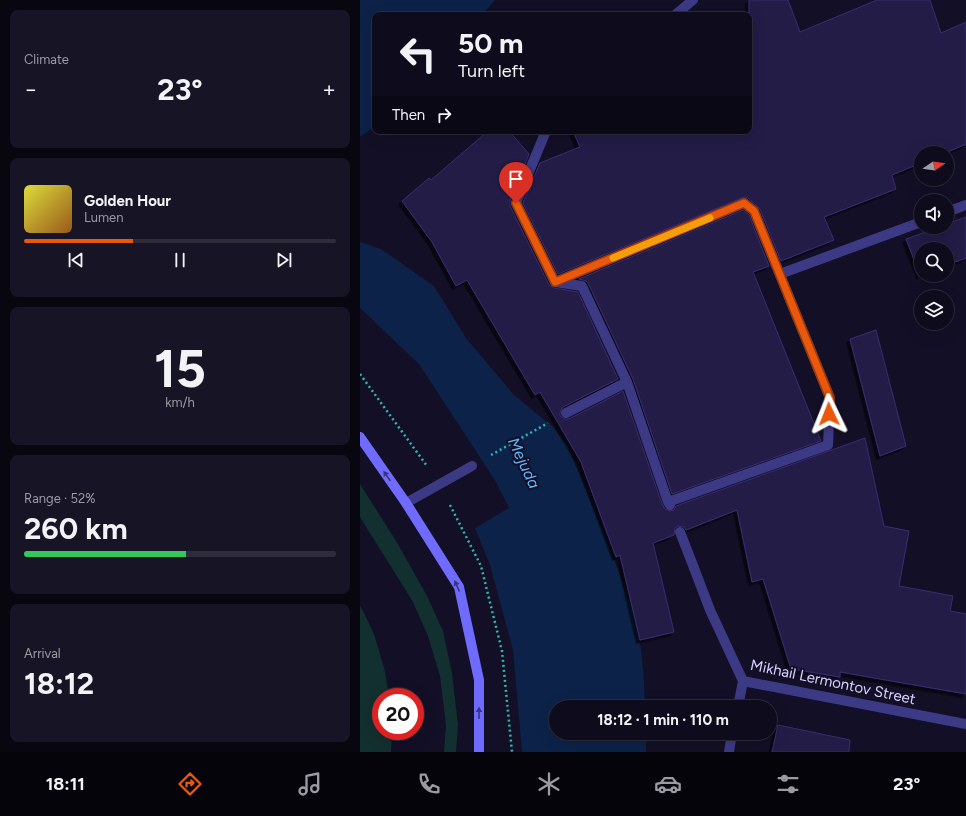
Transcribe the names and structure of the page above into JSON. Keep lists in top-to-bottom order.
{
  "streets": {
    "street": ["Mikhail Lermontov Street"]
  },
  "water": ["Mejuda"],
  "north": "right",
  "page": {
    "tile": [
      "Climate",
      ["15", "km/h"],
      ["Range · 52%", "260 km"],
      ["Arrival", "18:12"]
    ],
    "turn": ["50 m", "Turn left"],
    "heat": ["−", "23°", "+"],
    "then": "Then",
    "song": ["Golden Hour", "Lumen"],
    "limit": "20",
    "trip": "18:12 · 1 min · 110 m",
    "tabs": ["18:11", "23°"]
  }
}
